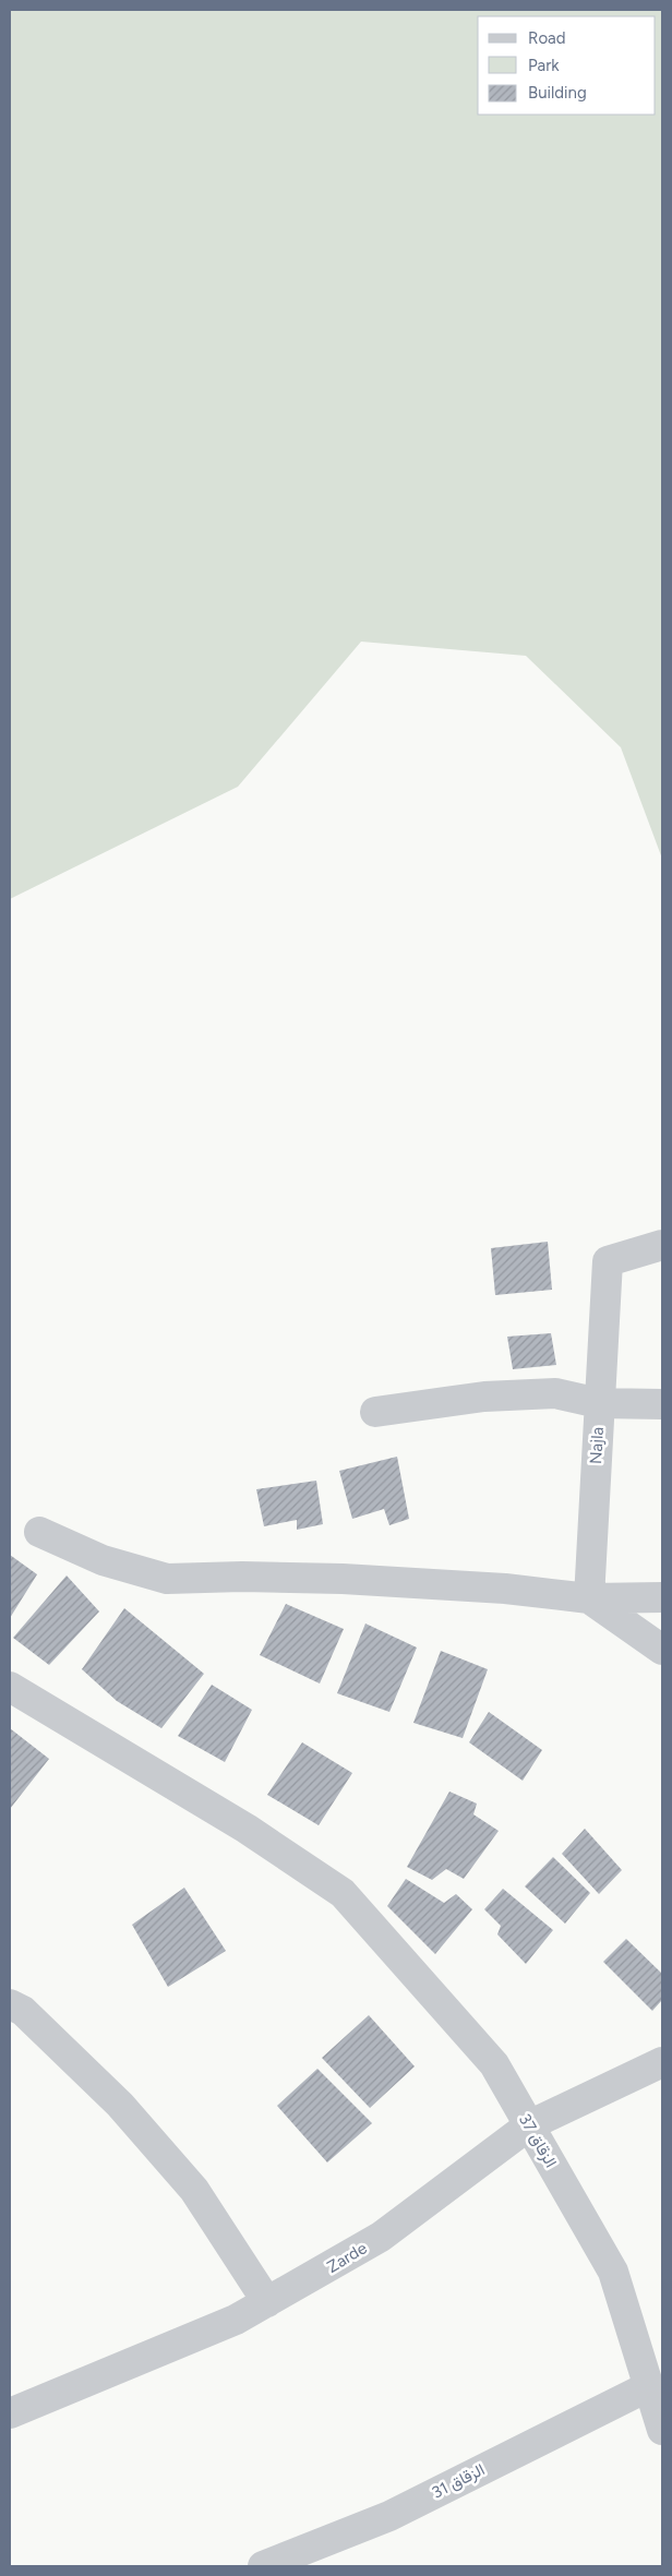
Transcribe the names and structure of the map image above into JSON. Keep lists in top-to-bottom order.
{
  "streets": {
    "street": [
      "Najla",
      "الزقاق 37",
      "Zarde",
      "الزقاق 31"
    ]
  },
  "crossings": [
    ["الزقاق 37", "Zarde"],
    ["الزقاق 37", "الزقاق 31"]
  ],
  "legend": ["Road", "Park", "Building"]
}
